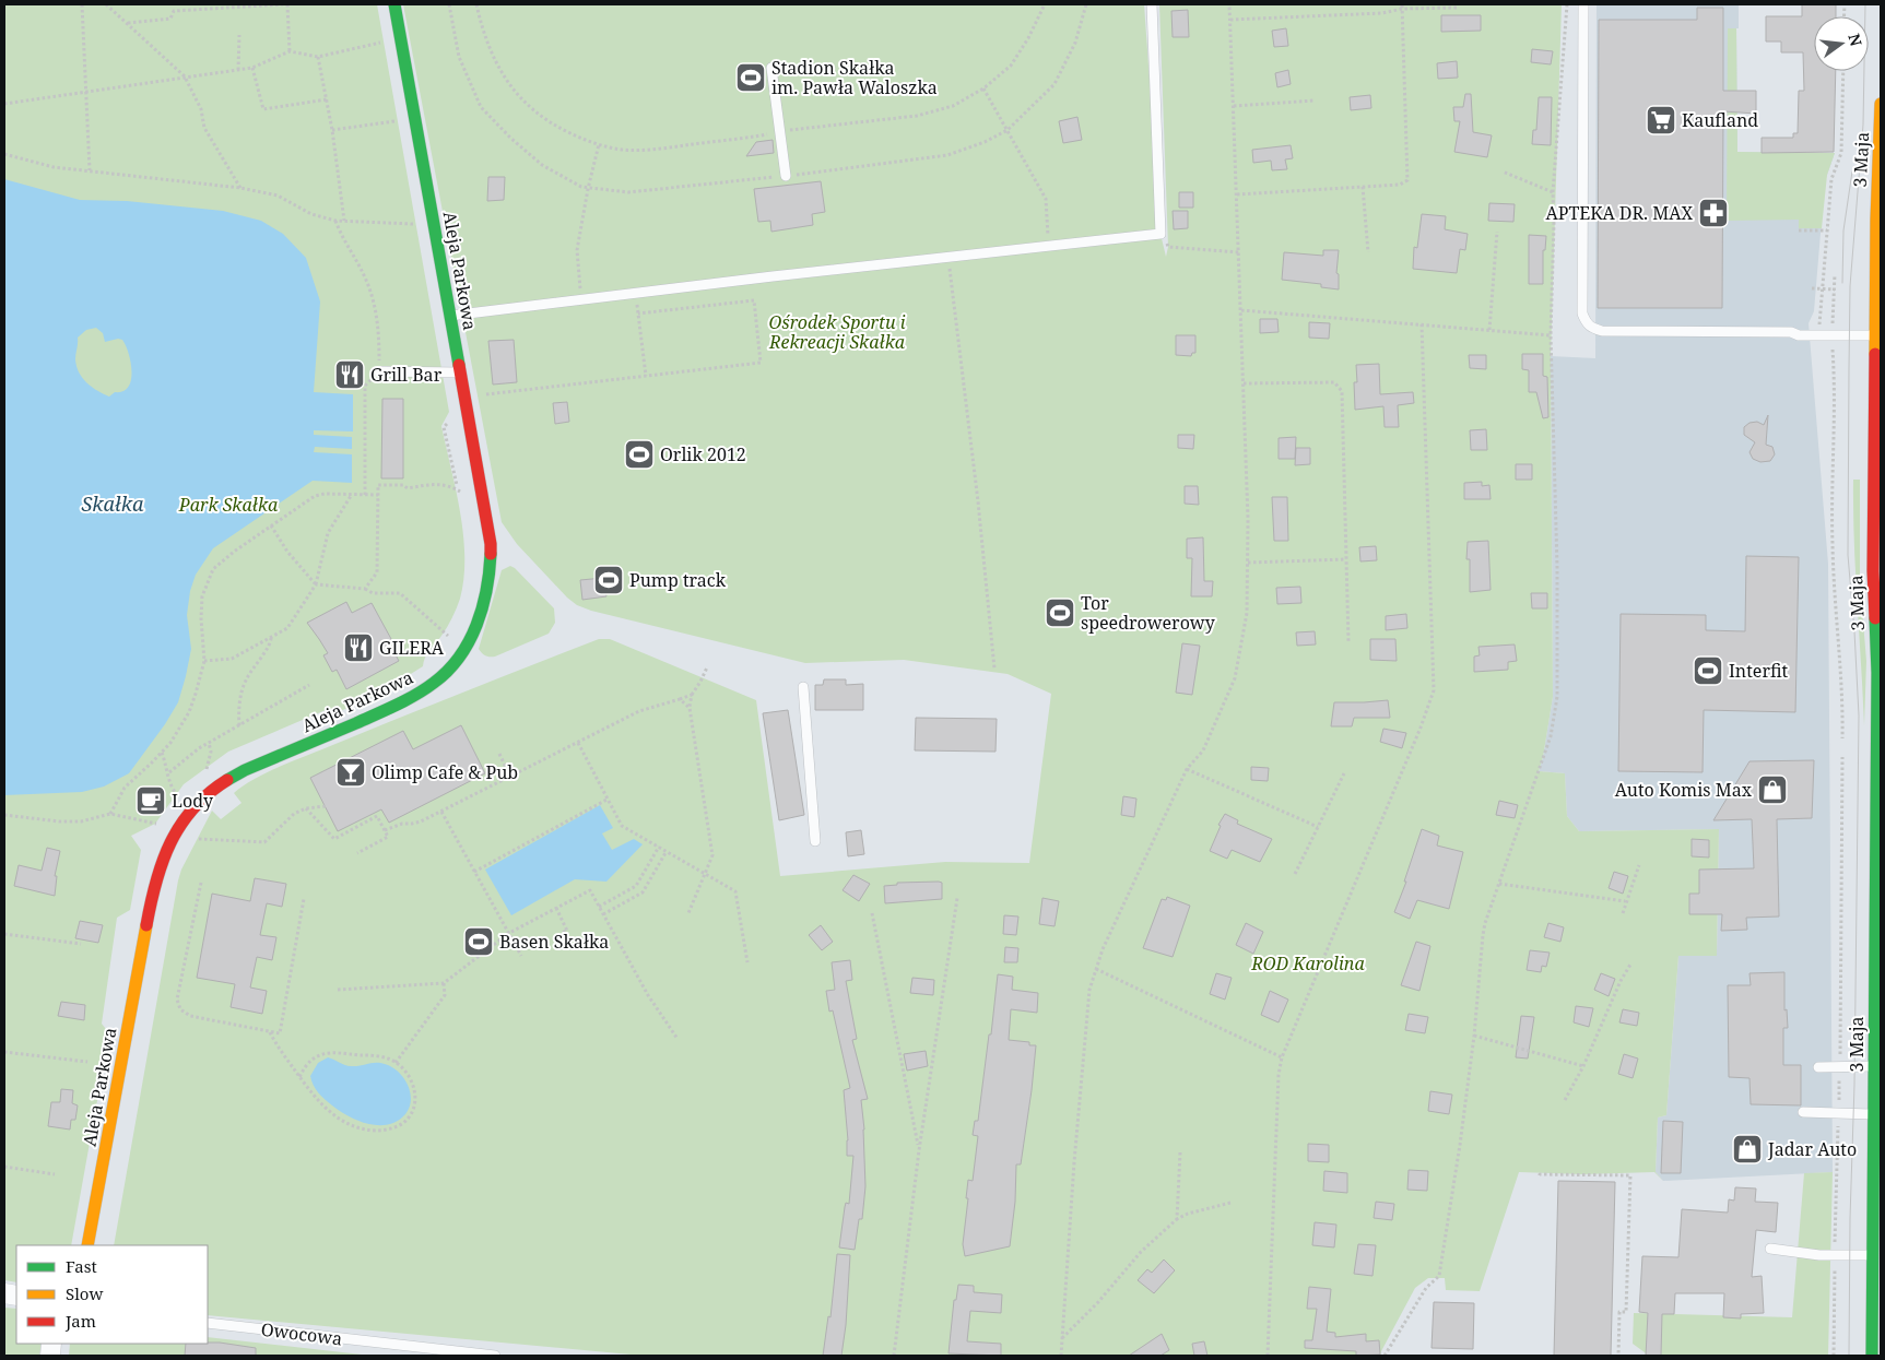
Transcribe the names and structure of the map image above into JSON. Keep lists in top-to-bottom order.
{
  "streets": {
    "street": ["3 Maja", "Aleja Parkowa"],
    "lane": ["Owocowa"]
  },
  "water": ["Skałka"],
  "parks": ["Ośrodek Sportu i Rekreacji Skałka", "Park Skałka", "ROD Karolina"],
  "places": {
    "sports": [
      "Stadion Skałka im. Pawła Waloszka",
      "Orlik 2012",
      "Pump track",
      "Tor speedrowerowy",
      "Interfit",
      "Basen Skałka"
    ],
    "supermarket": ["Kaufland"],
    "pharmacy": ["APTEKA DR. MAX"],
    "restaurant": ["Grill Bar", "GILERA"],
    "bar": ["Olimp Cafe & Pub"],
    "shop": ["Auto Komis Max", "Jadar Auto"],
    "cafe": ["Lody"]
  },
  "legend": ["Fast", "Slow", "Jam"],
  "north": "right"
}
